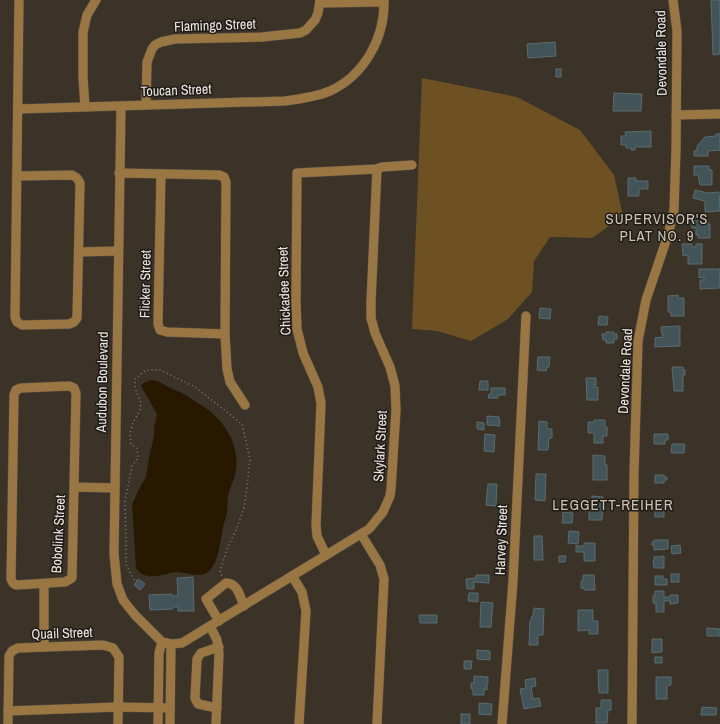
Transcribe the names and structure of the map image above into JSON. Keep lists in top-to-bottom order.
{
  "streets": {
    "street": [
      "Flamingo Street",
      "Devondale Road",
      "Toucan Street",
      "Flicker Street",
      "Chickadee Street",
      "Audubon Boulevard",
      "Skylark Street",
      "Bobolink Street",
      "Harvey Street",
      "Quail Street"
    ]
  },
  "crossings": [
    ["Flamingo Street", "Toucan Street"],
    ["Toucan Street", "Audubon Boulevard"],
    ["Chickadee Street", "Skylark Street"],
    ["Audubon Boulevard", "Skylark Street"],
    ["Audubon Boulevard", "Bobolink Street"]
  ],
  "districts": ["SUPERVISOR'S PLAT NO. 9", "LEGGETT-REIHER"]
}
